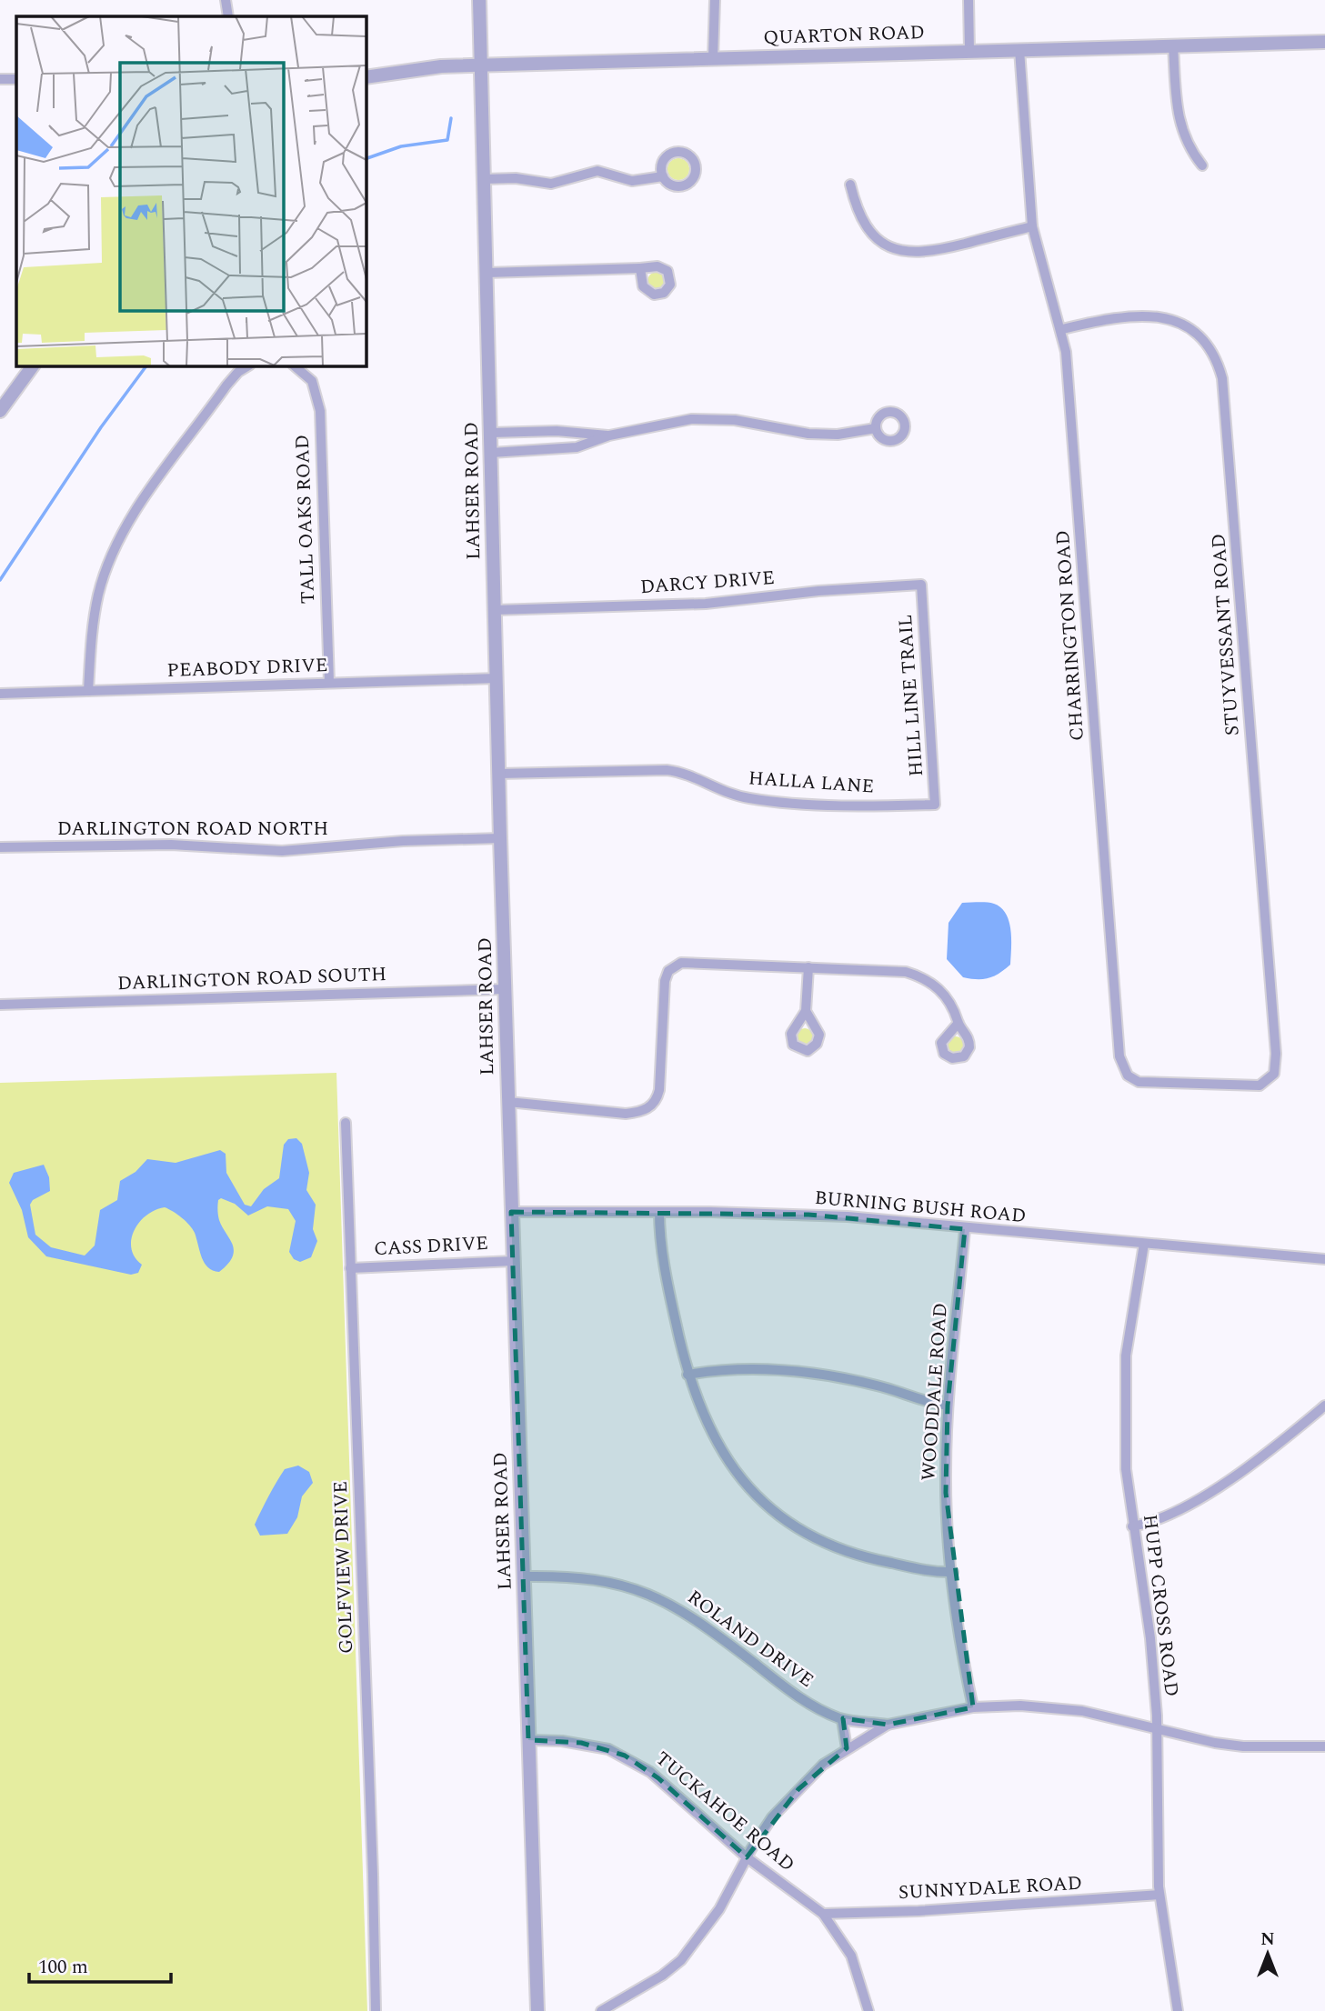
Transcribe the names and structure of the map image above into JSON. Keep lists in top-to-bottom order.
{
  "streets": {
    "street": [
      "QUARTON ROAD",
      "LAHSER ROAD",
      "TALL OAKS ROAD",
      "DARCY DRIVE",
      "STUYVESSANT ROAD",
      "CHARRINGTON ROAD",
      "PEABODY DRIVE",
      "HILL LINE TRAIL",
      "HALLA LANE",
      "DARLINGTON ROAD NORTH",
      "DARLINGTON ROAD SOUTH",
      "BURNING BUSH ROAD",
      "CASS DRIVE",
      "WOODDALE ROAD",
      "GOLFVIEW DRIVE",
      "HUPP CROSS ROAD",
      "ROLAND DRIVE",
      "TUCKAHOE ROAD",
      "SUNNYDALE ROAD"
    ]
  },
  "crossings": [
    ["QUARTON ROAD", "LAHSER ROAD"],
    ["QUARTON ROAD", "CHARRINGTON ROAD"],
    ["LAHSER ROAD", "DARCY DRIVE"],
    ["LAHSER ROAD", "PEABODY DRIVE"],
    ["LAHSER ROAD", "HALLA LANE"],
    ["LAHSER ROAD", "DARLINGTON ROAD NORTH"],
    ["LAHSER ROAD", "DARLINGTON ROAD SOUTH"],
    ["LAHSER ROAD", "BURNING BUSH ROAD"],
    ["LAHSER ROAD", "CASS DRIVE"],
    ["LAHSER ROAD", "ROLAND DRIVE"],
    ["LAHSER ROAD", "TUCKAHOE ROAD"],
    ["TALL OAKS ROAD", "PEABODY DRIVE"],
    ["DARCY DRIVE", "HILL LINE TRAIL"],
    ["STUYVESSANT ROAD", "CHARRINGTON ROAD"],
    ["HILL LINE TRAIL", "HALLA LANE"],
    ["BURNING BUSH ROAD", "WOODDALE ROAD"],
    ["BURNING BUSH ROAD", "HUPP CROSS ROAD"],
    ["CASS DRIVE", "GOLFVIEW DRIVE"],
    ["HUPP CROSS ROAD", "SUNNYDALE ROAD"],
    ["TUCKAHOE ROAD", "SUNNYDALE ROAD"]
  ],
  "scale_bar": "100 m",
  "north": "top"
}
